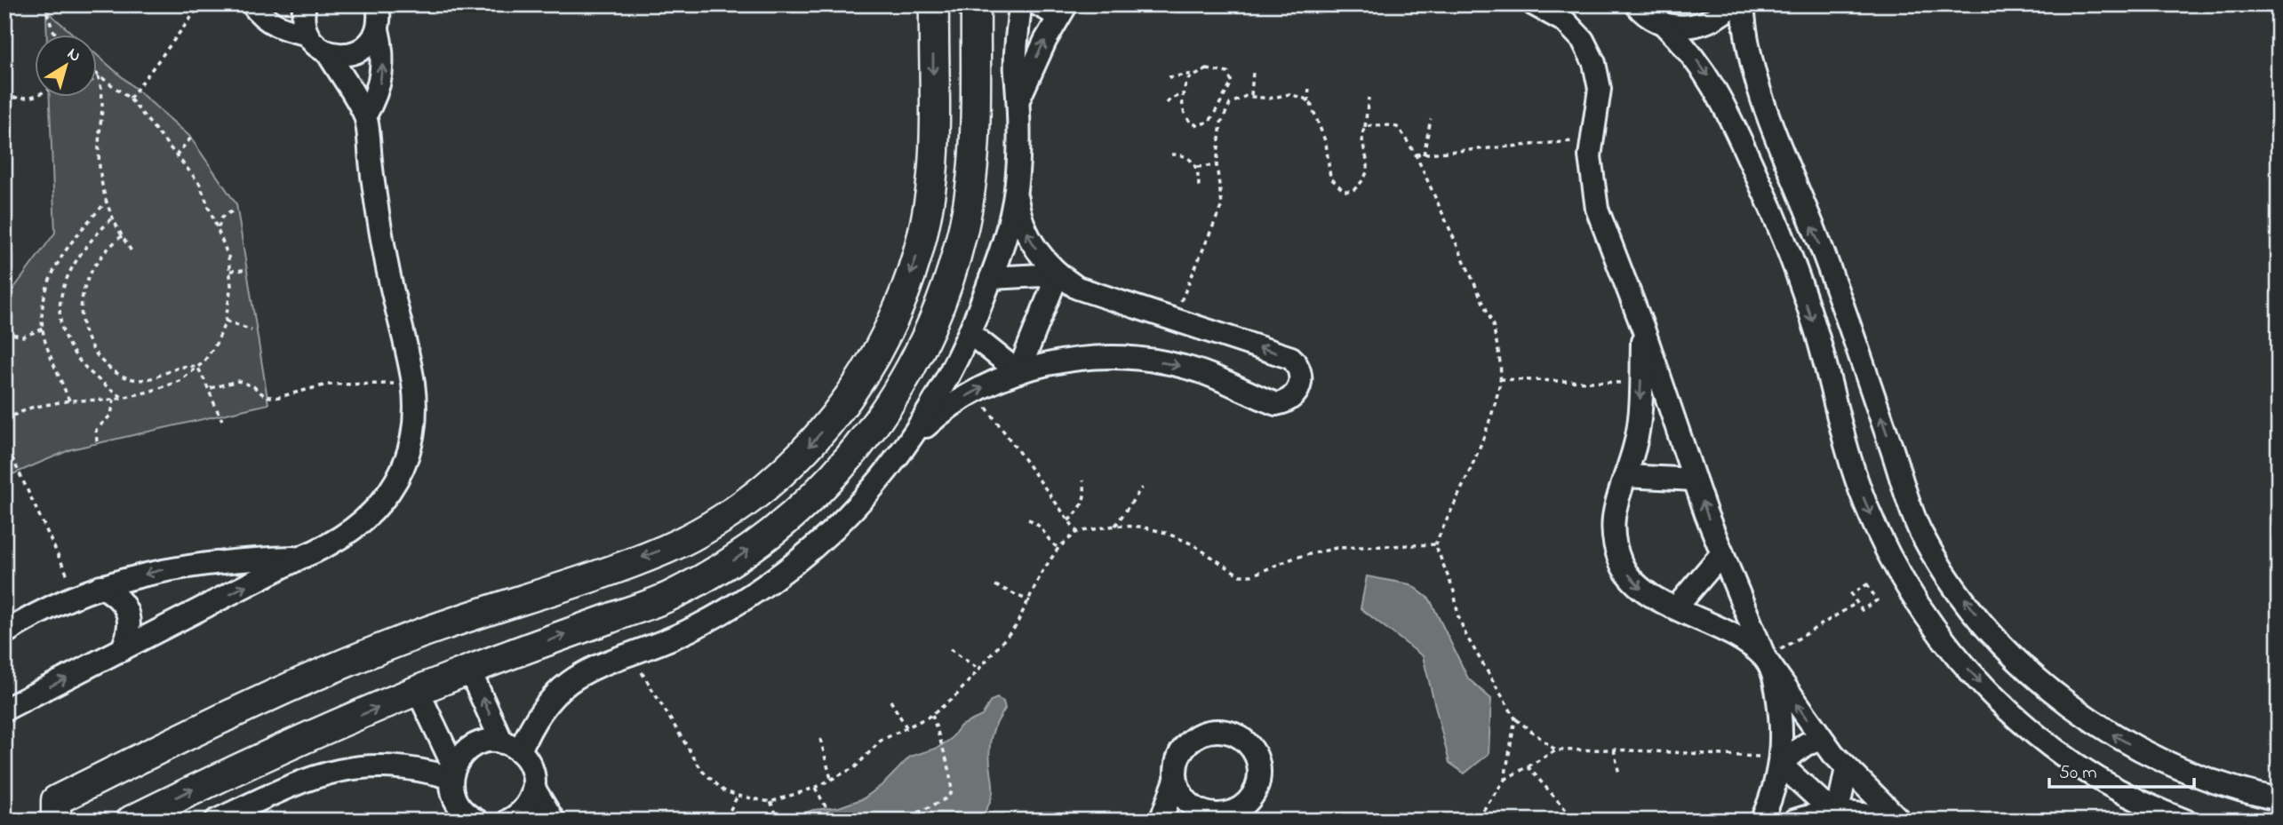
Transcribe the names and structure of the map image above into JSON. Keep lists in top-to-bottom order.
{
  "scale_bar": "50 m",
  "north": "top right"
}
